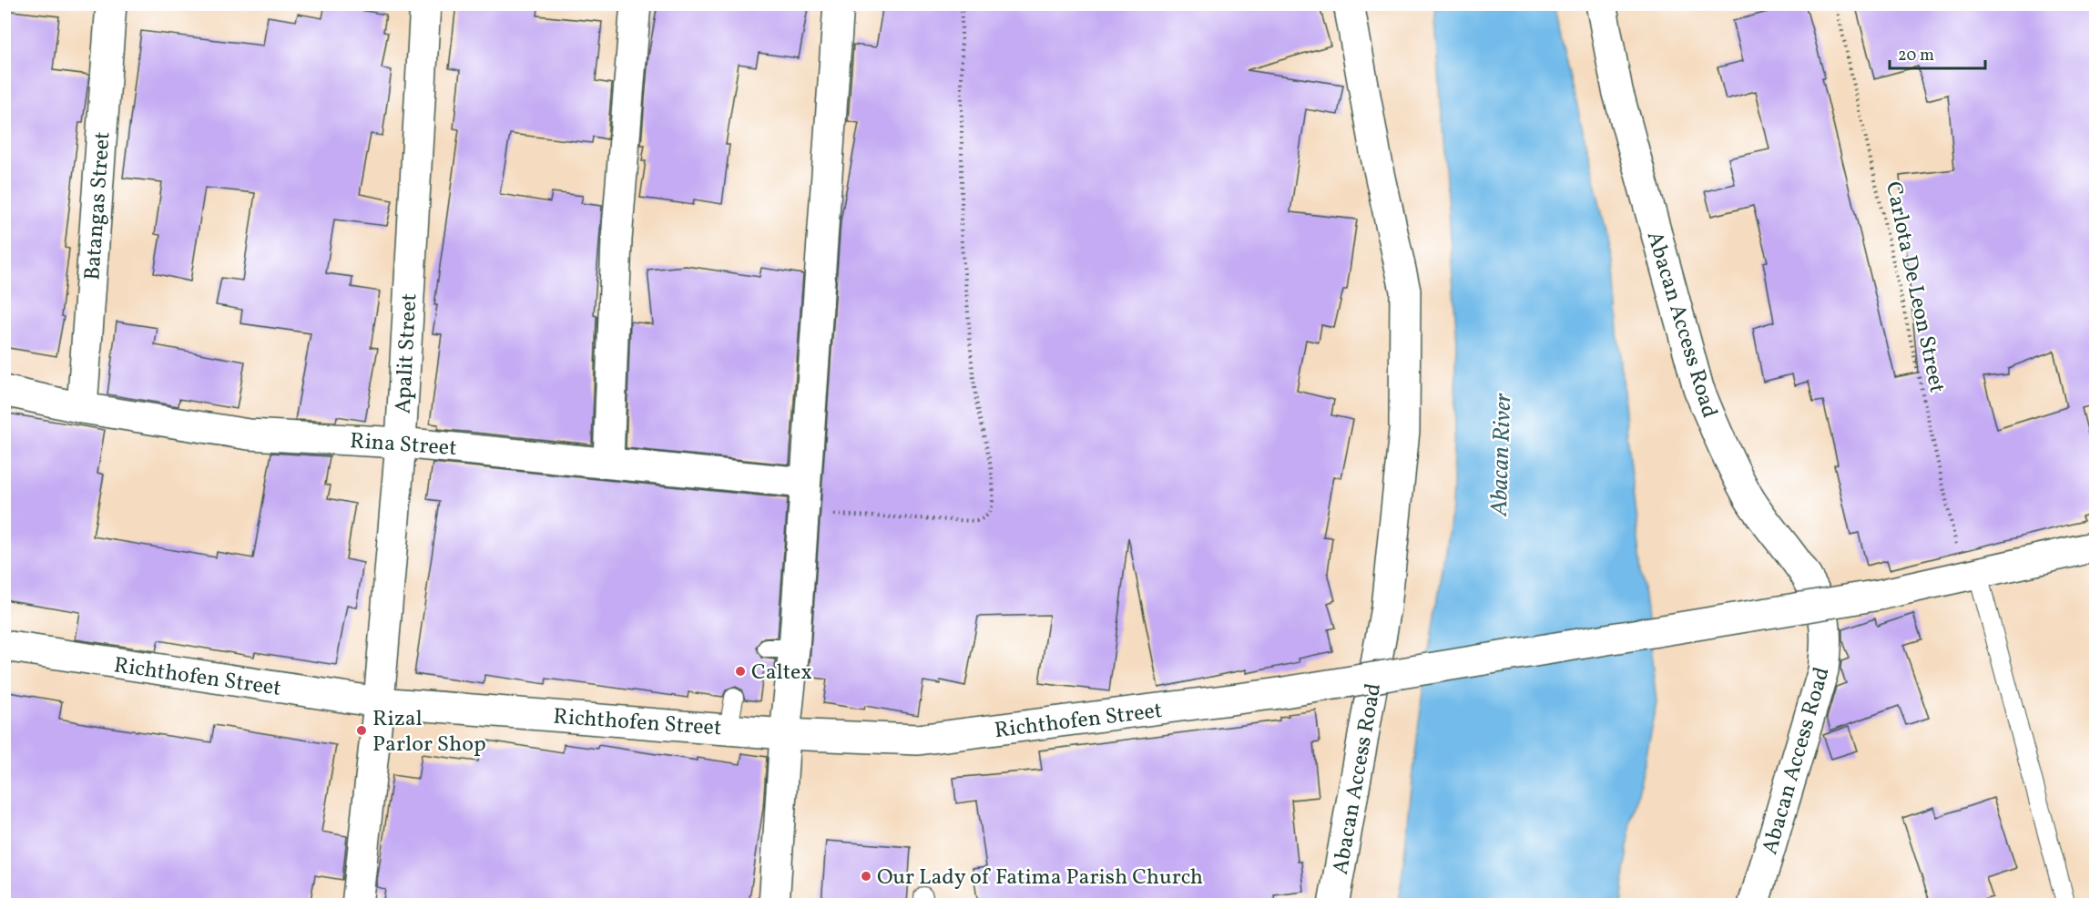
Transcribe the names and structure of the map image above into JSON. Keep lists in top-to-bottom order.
{
  "streets": {
    "street": [
      "Batangas Street",
      "Abacan Access Road",
      "Apalit Street",
      "Rina Street",
      "Richthofen Street"
    ],
    "path": ["Carlota De Leon Street"]
  },
  "crossings": [
    ["Batangas Street", "Rina Street"],
    ["Carlota De Leon Street", "Richthofen Street"],
    ["Apalit Street", "Rina Street"],
    ["Apalit Street", "Richthofen Street"]
  ],
  "water": ["Abacan River"],
  "places": ["Caltex", "Rizal Parlor Shop", "Our Lady of Fatima Parish Church"],
  "scale_bar": "20 m"
}
